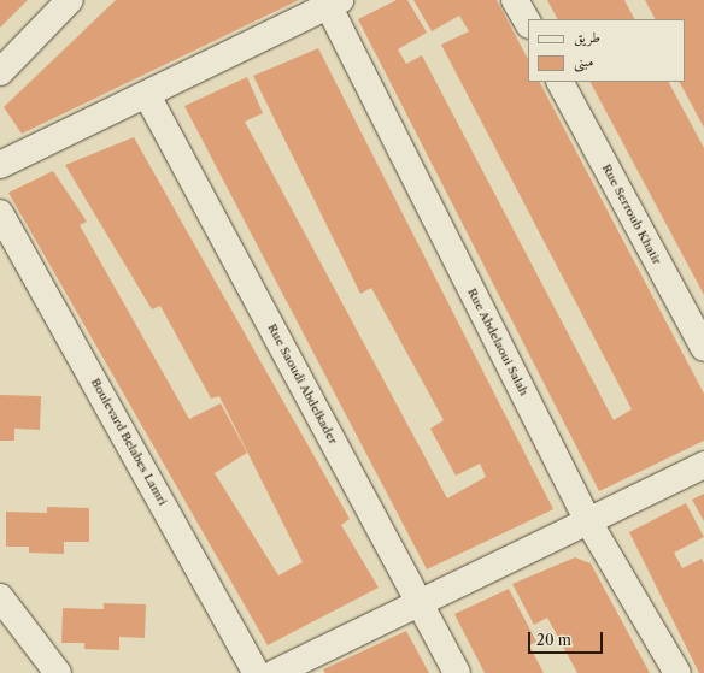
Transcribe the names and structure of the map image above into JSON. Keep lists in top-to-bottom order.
{
  "streets": {
    "street": [
      "Rue Serroub Khatir",
      "Rue Abdelaoui Salah",
      "Rue Saoudi Abdelkader",
      "Boulevard Belabes Lamri"
    ]
  },
  "legend": ["طريق", "مبنى"],
  "scale_bar": "20 m"
}
